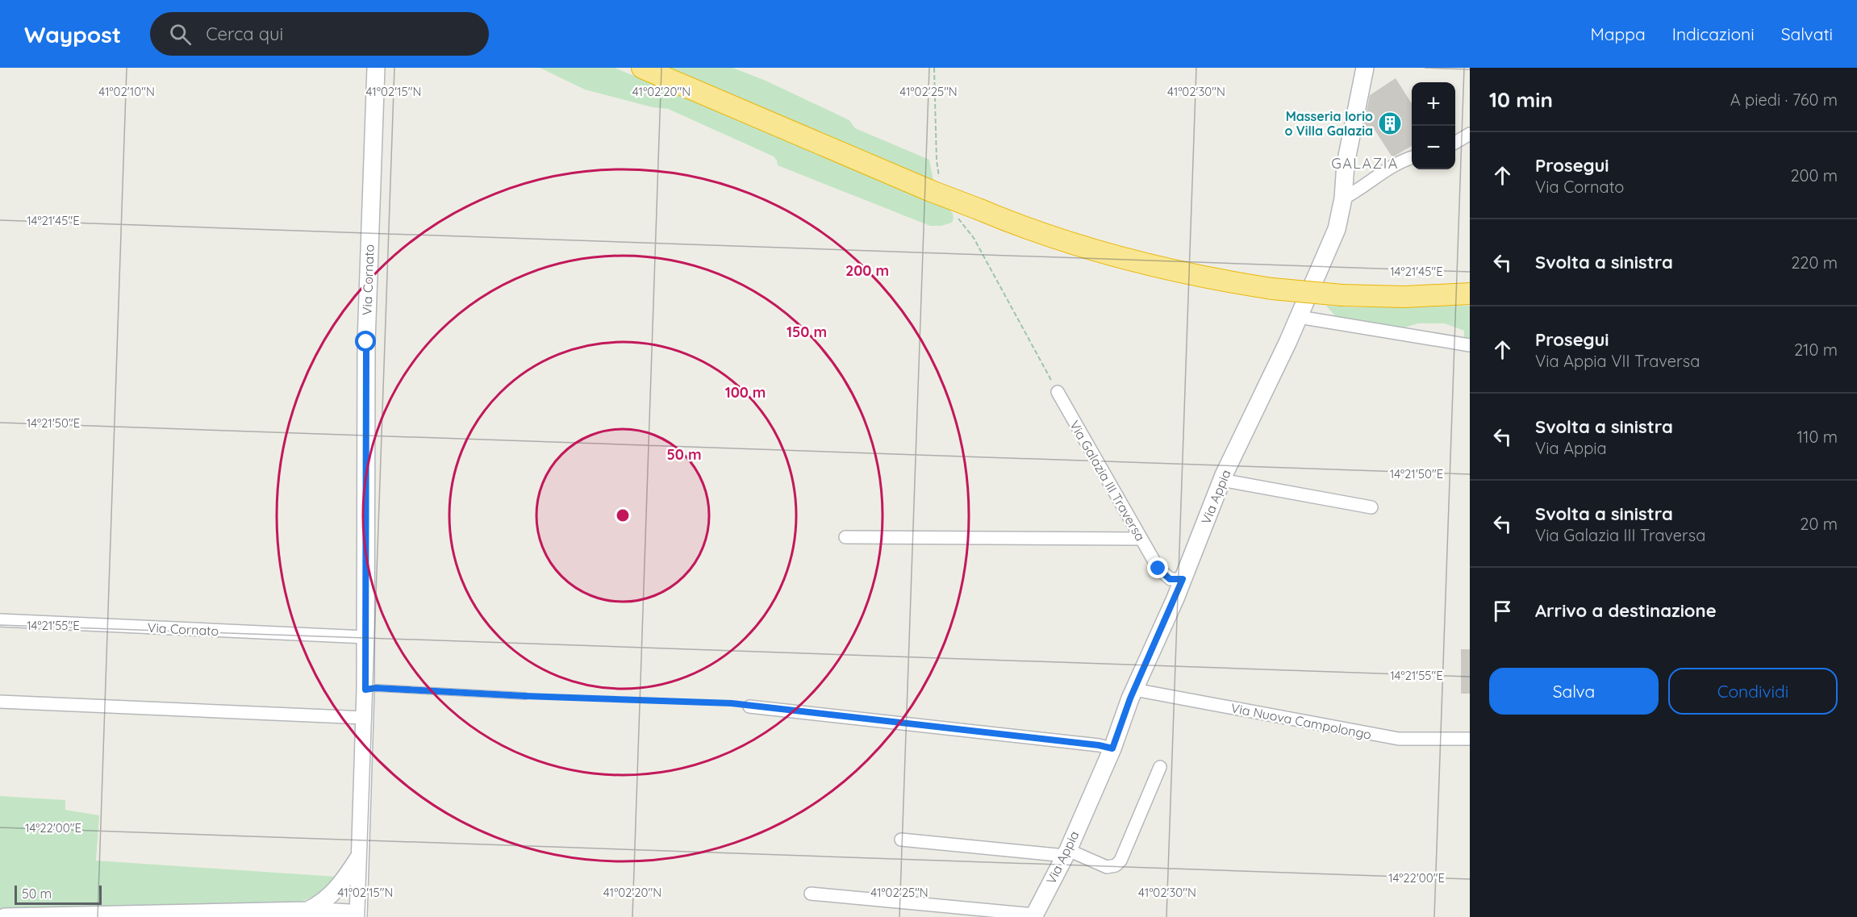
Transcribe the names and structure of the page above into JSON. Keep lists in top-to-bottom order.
{
  "streets": {
    "street": [
      "Via Cornato",
      "Via Galazia III Traversa",
      "Via Appia",
      "Via Nuova Campolongo"
    ]
  },
  "crossings": [
    ["Via Galazia III Traversa", "Via Appia"],
    ["Via Appia", "Via Nuova Campolongo"]
  ],
  "districts": ["GALAZIA"],
  "places": {
    "building": ["Masseria Iorio o Villa Galazia"]
  },
  "scale_bar": "50 m",
  "page": {
    "header": "Waypost",
    "search": "Cerca qui",
    "nav": ["Mappa", "Indicazioni", "Salvati"],
    "heading": ["10 min", "A piedi · 760 m"],
    "map_buttons": ["+", "−"],
    "list": [
      ["Prosegui", "Via Cornato", "200 m"],
      ["Svolta a sinistra", "220 m"],
      ["Prosegui", "Via Appia VII Traversa", "210 m"],
      ["Svolta a sinistra", "Via Appia", "110 m"],
      ["Svolta a sinistra", "Via Galazia III Traversa", "20 m"],
      "Arrivo a destinazione"
    ],
    "buttons": ["Salva", "Condividi"],
    "scale": "50 m"
  },
  "coordinates": [
    "41°02'10\"N",
    "41°02'15\"N",
    "41°02'20\"N",
    "41°02'25\"N",
    "41°02'30\"N",
    "14°21'45\"E",
    "14°21'50\"E",
    "14°21'55\"E",
    "14°22'00\"E"
  ],
  "rings": [
    "200 m",
    "150 m",
    "100 m",
    "50 m"
  ]
}
